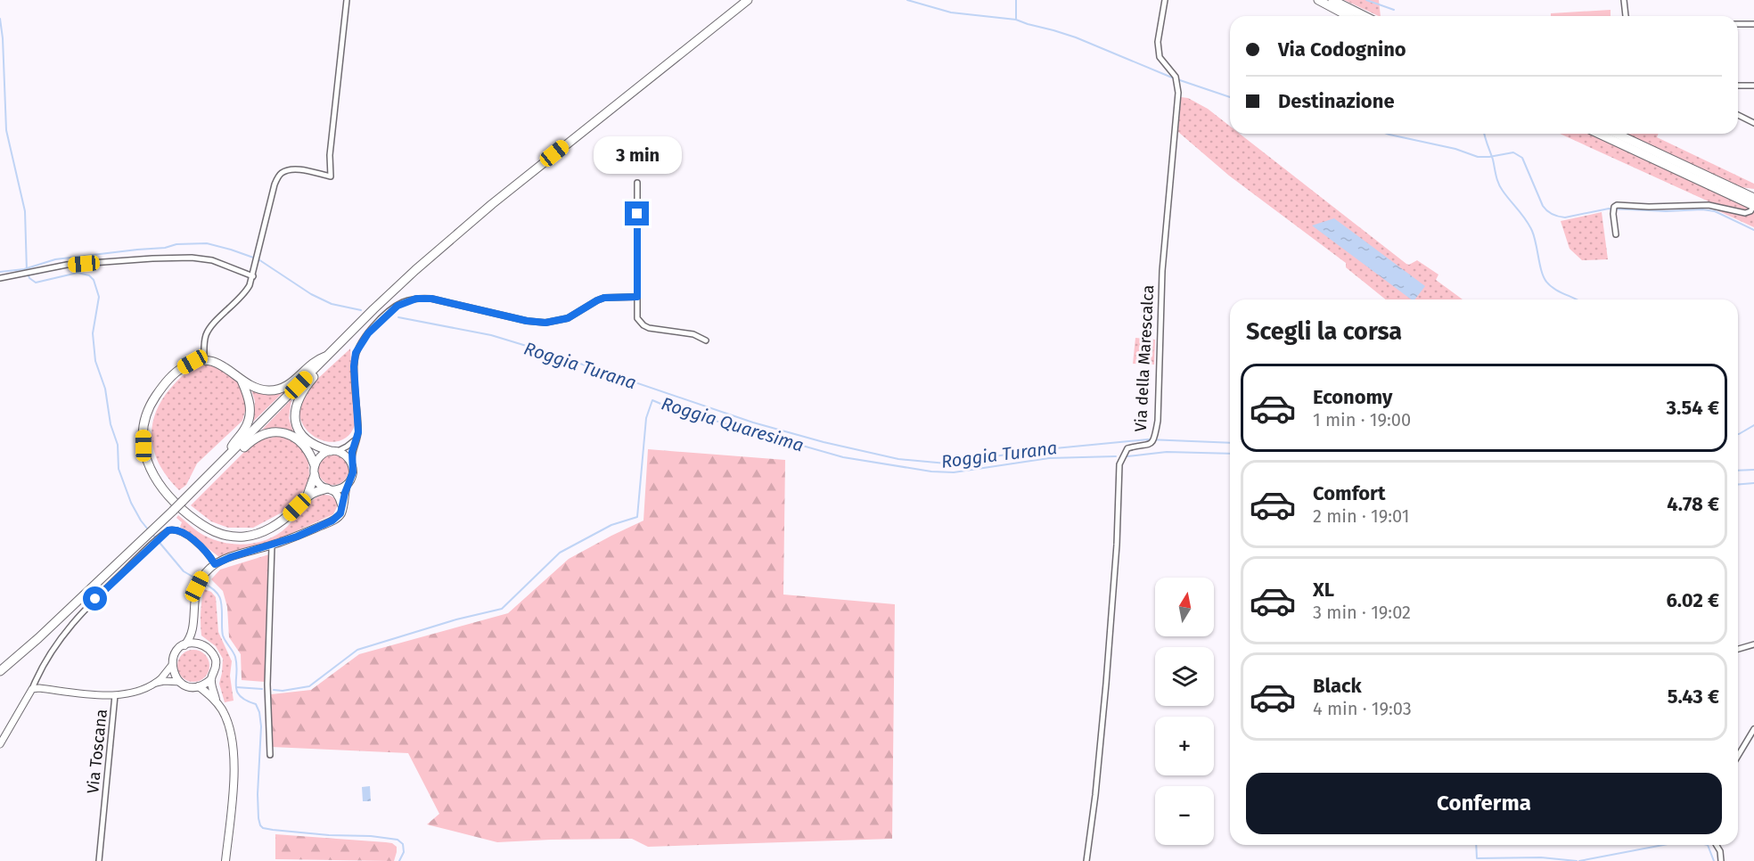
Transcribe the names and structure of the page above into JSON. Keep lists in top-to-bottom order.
{
  "streets": {
    "street": ["Via della Marescalca", "Via Toscana"]
  },
  "water": ["Roggia Turana", "Roggia Quaresima"],
  "north": "top",
  "page": {
    "banner": ["Via Codognino", "Destinazione"],
    "bubble": "3 min",
    "heading": "Scegli la corsa",
    "list": [
      {
        "name": "Economy",
        "note": "1 min · 19:00",
        "value": "3.54 €"
      },
      {
        "name": "Comfort",
        "note": "2 min · 19:01",
        "value": "4.78 €"
      },
      {
        "name": "XL",
        "note": "3 min · 19:02",
        "value": "6.02 €"
      },
      {
        "name": "Black",
        "note": "4 min · 19:03",
        "value": "5.43 €"
      }
    ],
    "map_buttons": ["+", "−"],
    "buttons": "Conferma"
  }
}
